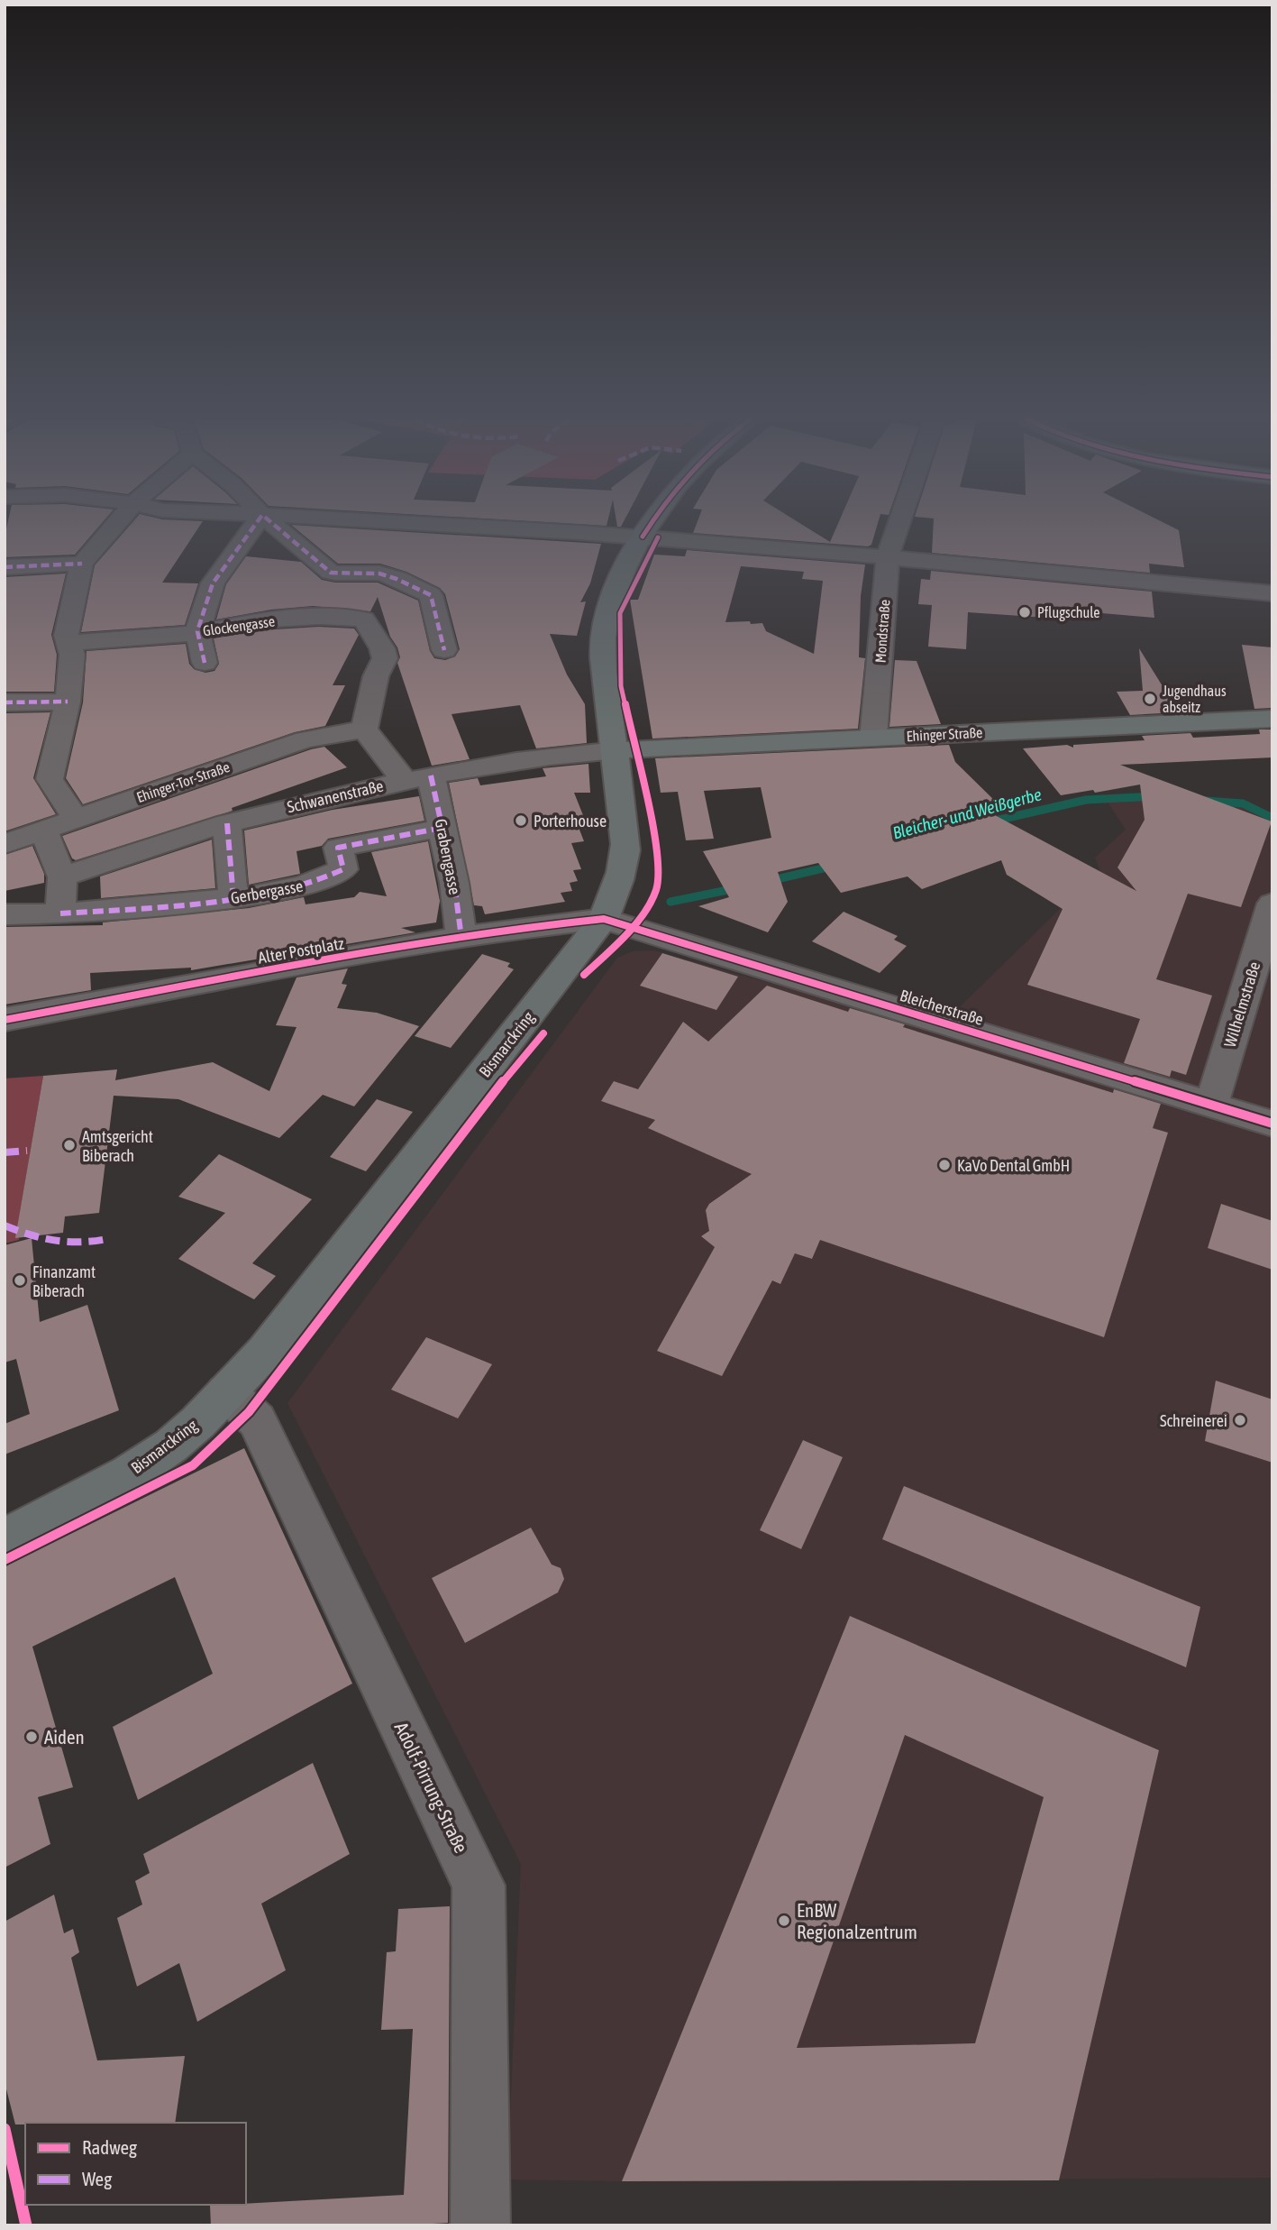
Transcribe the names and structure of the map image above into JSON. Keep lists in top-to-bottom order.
{
  "streets": {
    "main road": ["Ehinger Straße", "Bismarckring"],
    "street": [
      "Glockengasse",
      "Mondstraße",
      "Ehinger-Tor-Straße",
      "Schwanenstraße",
      "Grabengasse",
      "Gerbergasse",
      "Alter Postplatz",
      "Wilhelmstraße",
      "Bleicherstraße",
      "Adolf-Pirrung-Straße"
    ]
  },
  "crossings": [
    ["Glockengasse", "Ehinger-Tor-Straße"],
    ["Mondstraße", "Ehinger Straße"],
    ["Ehinger Straße", "Schwanenstraße"],
    ["Ehinger Straße", "Bismarckring"],
    ["Schwanenstraße", "Grabengasse"],
    ["Schwanenstraße", "Bismarckring"],
    ["Grabengasse", "Gerbergasse"],
    ["Grabengasse", "Alter Postplatz"],
    ["Alter Postplatz", "Bleicherstraße"],
    ["Alter Postplatz", "Bismarckring"],
    ["Wilhelmstraße", "Bleicherstraße"],
    ["Bleicherstraße", "Bismarckring"],
    ["Bismarckring", "Adolf-Pirrung-Straße"]
  ],
  "water": ["Bleicher- und Weißgerbe"],
  "places": [
    "Pflugschule",
    "Jugendhaus abseitz",
    "Porterhouse",
    "Amtsgericht Biberach",
    "KaVo Dental GmbH",
    "Finanzamt Biberach",
    "Schreinerei",
    "Aiden",
    "EnBW Regionalzentrum"
  ],
  "legend": ["Radweg", "Weg"]
}
